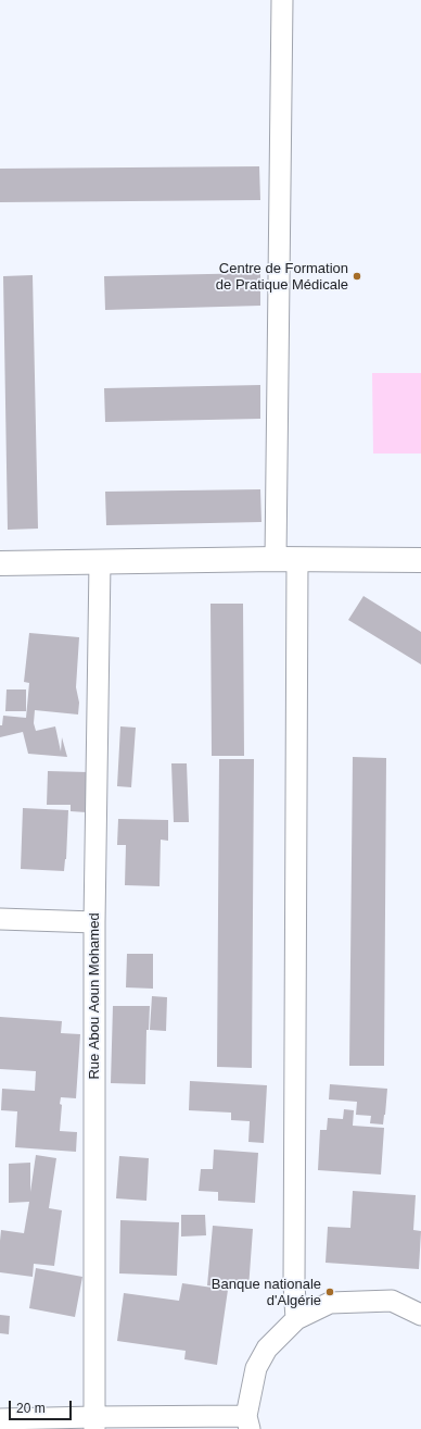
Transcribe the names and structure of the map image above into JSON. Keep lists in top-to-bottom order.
{
  "streets": {
    "street": ["Rue Abou Aoun Mohamed"]
  },
  "places": ["Centre de Formation de Pratique Médicale", "Banque nationale d'Algérie"],
  "scale_bar": "20 m"
}
